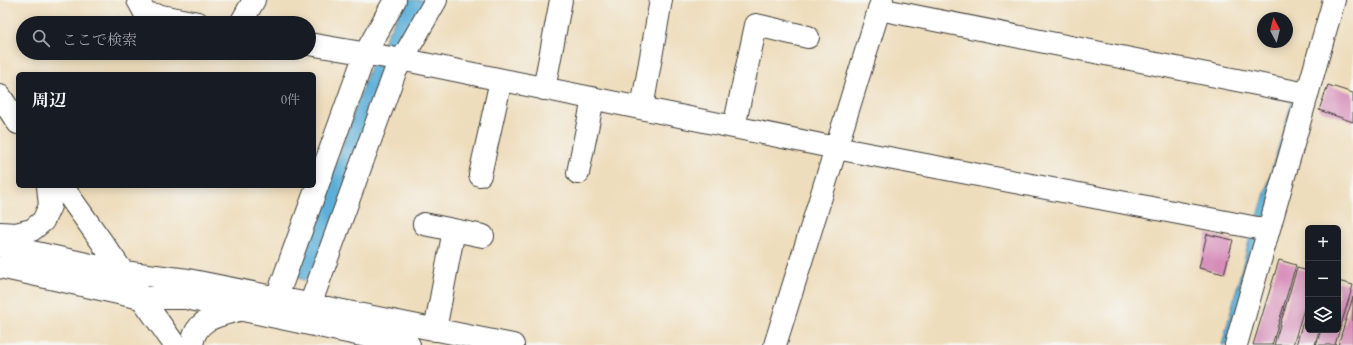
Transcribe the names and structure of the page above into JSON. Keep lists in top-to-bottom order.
{
  "north": "top",
  "page": {
    "search": "ここで検索",
    "heading": ["周辺", "0件"],
    "map_buttons": ["+", "−"]
  }
}
